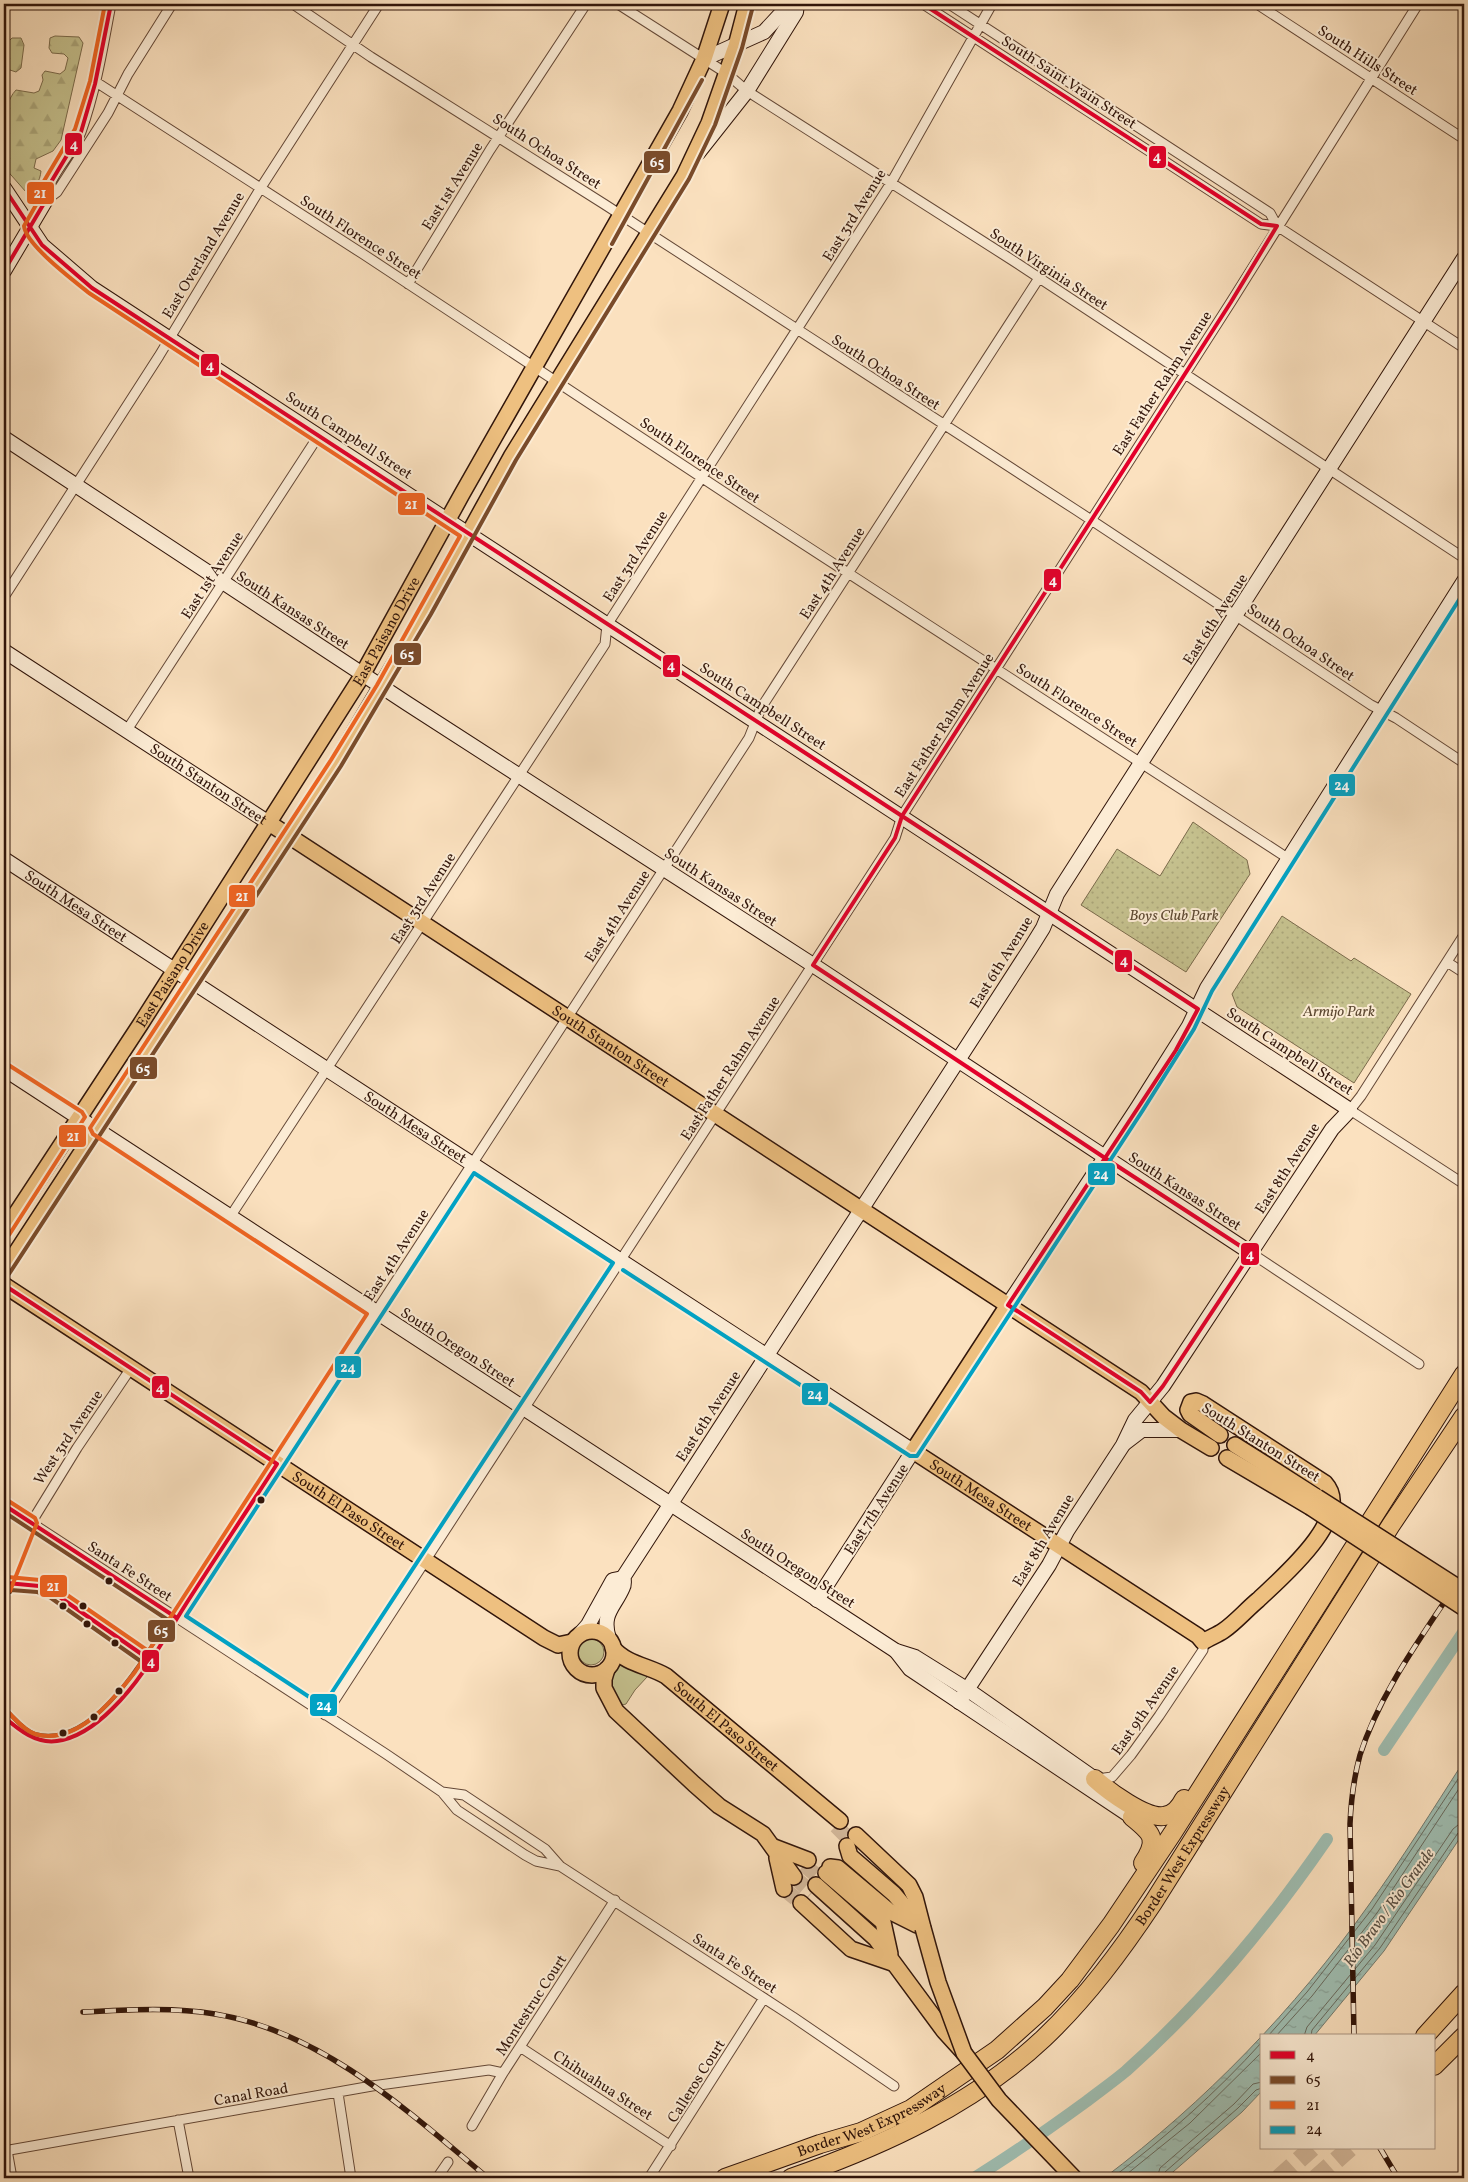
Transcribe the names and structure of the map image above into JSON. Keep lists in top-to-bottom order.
{
  "streets": {
    "highway": ["Border West Expressway"],
    "main road": [
      "East Paisano Drive",
      "South Stanton Street",
      "South Mesa Street",
      "East 7th Avenue",
      "South El Paso Street"
    ],
    "street": [
      "South Hills Street",
      "South Saint Vrain Street",
      "South Ochoa Street",
      "East 1st Avenue",
      "East 3rd Avenue",
      "South Florence Street",
      "East Overland Avenue",
      "South Virginia Street",
      "East Father Rahm Avenue",
      "South Campbell Street",
      "East 4th Avenue",
      "South Kansas Street",
      "East 6th Avenue",
      "East 8th Avenue",
      "South Oregon Street",
      "West 3rd Avenue",
      "Santa Fe Street",
      "East 9th Avenue",
      "Montestruc Court",
      "Calleros Court",
      "Chihuahua Street",
      "Canal Road"
    ]
  },
  "crossings": [
    ["South Hills Street", "East Father Rahm Avenue"],
    ["South Saint Vrain Street", "East 3rd Avenue"],
    ["South Saint Vrain Street", "East Father Rahm Avenue"],
    ["South Saint Vrain Street", "East 6th Avenue"],
    ["South Ochoa Street", "East 1st Avenue"],
    ["South Ochoa Street", "East 3rd Avenue"],
    ["South Ochoa Street", "East Overland Avenue"],
    ["South Ochoa Street", "East Father Rahm Avenue"],
    ["South Ochoa Street", "East 4th Avenue"],
    ["South Ochoa Street", "East 6th Avenue"],
    ["South Ochoa Street", "East Paisano Drive"],
    ["South Ochoa Street", "East 7th Avenue"],
    ["East 1st Avenue", "South Florence Street"],
    ["East 1st Avenue", "South Campbell Street"],
    ["East 1st Avenue", "South Kansas Street"],
    ["East 1st Avenue", "South Stanton Street"],
    ["East 3rd Avenue", "South Florence Street"],
    ["East 3rd Avenue", "South Virginia Street"],
    ["East 3rd Avenue", "South Campbell Street"],
    ["East 3rd Avenue", "South Kansas Street"],
    ["East 3rd Avenue", "South Stanton Street"],
    ["East 3rd Avenue", "South Mesa Street"],
    ["East 3rd Avenue", "South Oregon Street"],
    ["South Florence Street", "East Overland Avenue"],
    ["South Florence Street", "East Father Rahm Avenue"],
    ["South Florence Street", "East 4th Avenue"],
    ["South Florence Street", "East 6th Avenue"],
    ["South Florence Street", "East Paisano Drive"],
    ["South Florence Street", "East 7th Avenue"],
    ["East Overland Avenue", "South Campbell Street"],
    ["East Overland Avenue", "South Kansas Street"],
    ["South Virginia Street", "East Father Rahm Avenue"],
    ["South Virginia Street", "East 4th Avenue"],
    ["South Virginia Street", "East 6th Avenue"],
    ["South Virginia Street", "East Paisano Drive"],
    ["East Father Rahm Avenue", "South Campbell Street"],
    ["East Father Rahm Avenue", "South Kansas Street"],
    ["East Father Rahm Avenue", "South Stanton Street"],
    ["East Father Rahm Avenue", "South Mesa Street"],
    ["East Father Rahm Avenue", "South Oregon Street"],
    ["East Father Rahm Avenue", "South El Paso Street"],
    ["East Father Rahm Avenue", "Santa Fe Street"],
    ["South Campbell Street", "East 4th Avenue"],
    ["South Campbell Street", "East 6th Avenue"],
    ["South Campbell Street", "East Paisano Drive"],
    ["South Campbell Street", "East 8th Avenue"],
    ["South Campbell Street", "East 7th Avenue"],
    ["East 4th Avenue", "South Kansas Street"],
    ["East 4th Avenue", "South Stanton Street"],
    ["East 4th Avenue", "South Mesa Street"],
    ["East 4th Avenue", "South Oregon Street"],
    ["East 4th Avenue", "South El Paso Street"],
    ["East 4th Avenue", "Santa Fe Street"],
    ["South Kansas Street", "East 6th Avenue"],
    ["South Kansas Street", "East Paisano Drive"],
    ["South Kansas Street", "East 8th Avenue"],
    ["South Kansas Street", "East 7th Avenue"],
    ["East 6th Avenue", "South Stanton Street"],
    ["East 6th Avenue", "South Mesa Street"],
    ["East 6th Avenue", "South Oregon Street"],
    ["East 6th Avenue", "South El Paso Street"],
    ["East Paisano Drive", "South Stanton Street"],
    ["East Paisano Drive", "South Mesa Street"],
    ["East Paisano Drive", "South Oregon Street"],
    ["South Stanton Street", "South Mesa Street"],
    ["South Stanton Street", "East 8th Avenue"],
    ["South Stanton Street", "East 7th Avenue"],
    ["South Stanton Street", "East 9th Avenue"],
    ["South Mesa Street", "East 8th Avenue"],
    ["South Mesa Street", "East 7th Avenue"],
    ["South Mesa Street", "East 9th Avenue"],
    ["East 8th Avenue", "South Oregon Street"],
    ["South Oregon Street", "East 7th Avenue"],
    ["South Oregon Street", "East 9th Avenue"],
    ["West 3rd Avenue", "South El Paso Street"],
    ["West 3rd Avenue", "Santa Fe Street"],
    ["Santa Fe Street", "Montestruc Court"],
    ["Santa Fe Street", "Calleros Court"],
    ["Montestruc Court", "Chihuahua Street"],
    ["Montestruc Court", "Canal Road"],
    ["Calleros Court", "Chihuahua Street"]
  ],
  "water": ["Río Bravo / Rio Grande"],
  "parks": ["Boys Club Park", "Armijo Park"],
  "lines": [
    "transit line 4",
    "transit line 21",
    "transit line 65",
    "transit line 24"
  ],
  "legend": [
    "4",
    "65",
    "21",
    "24"
  ]
}
